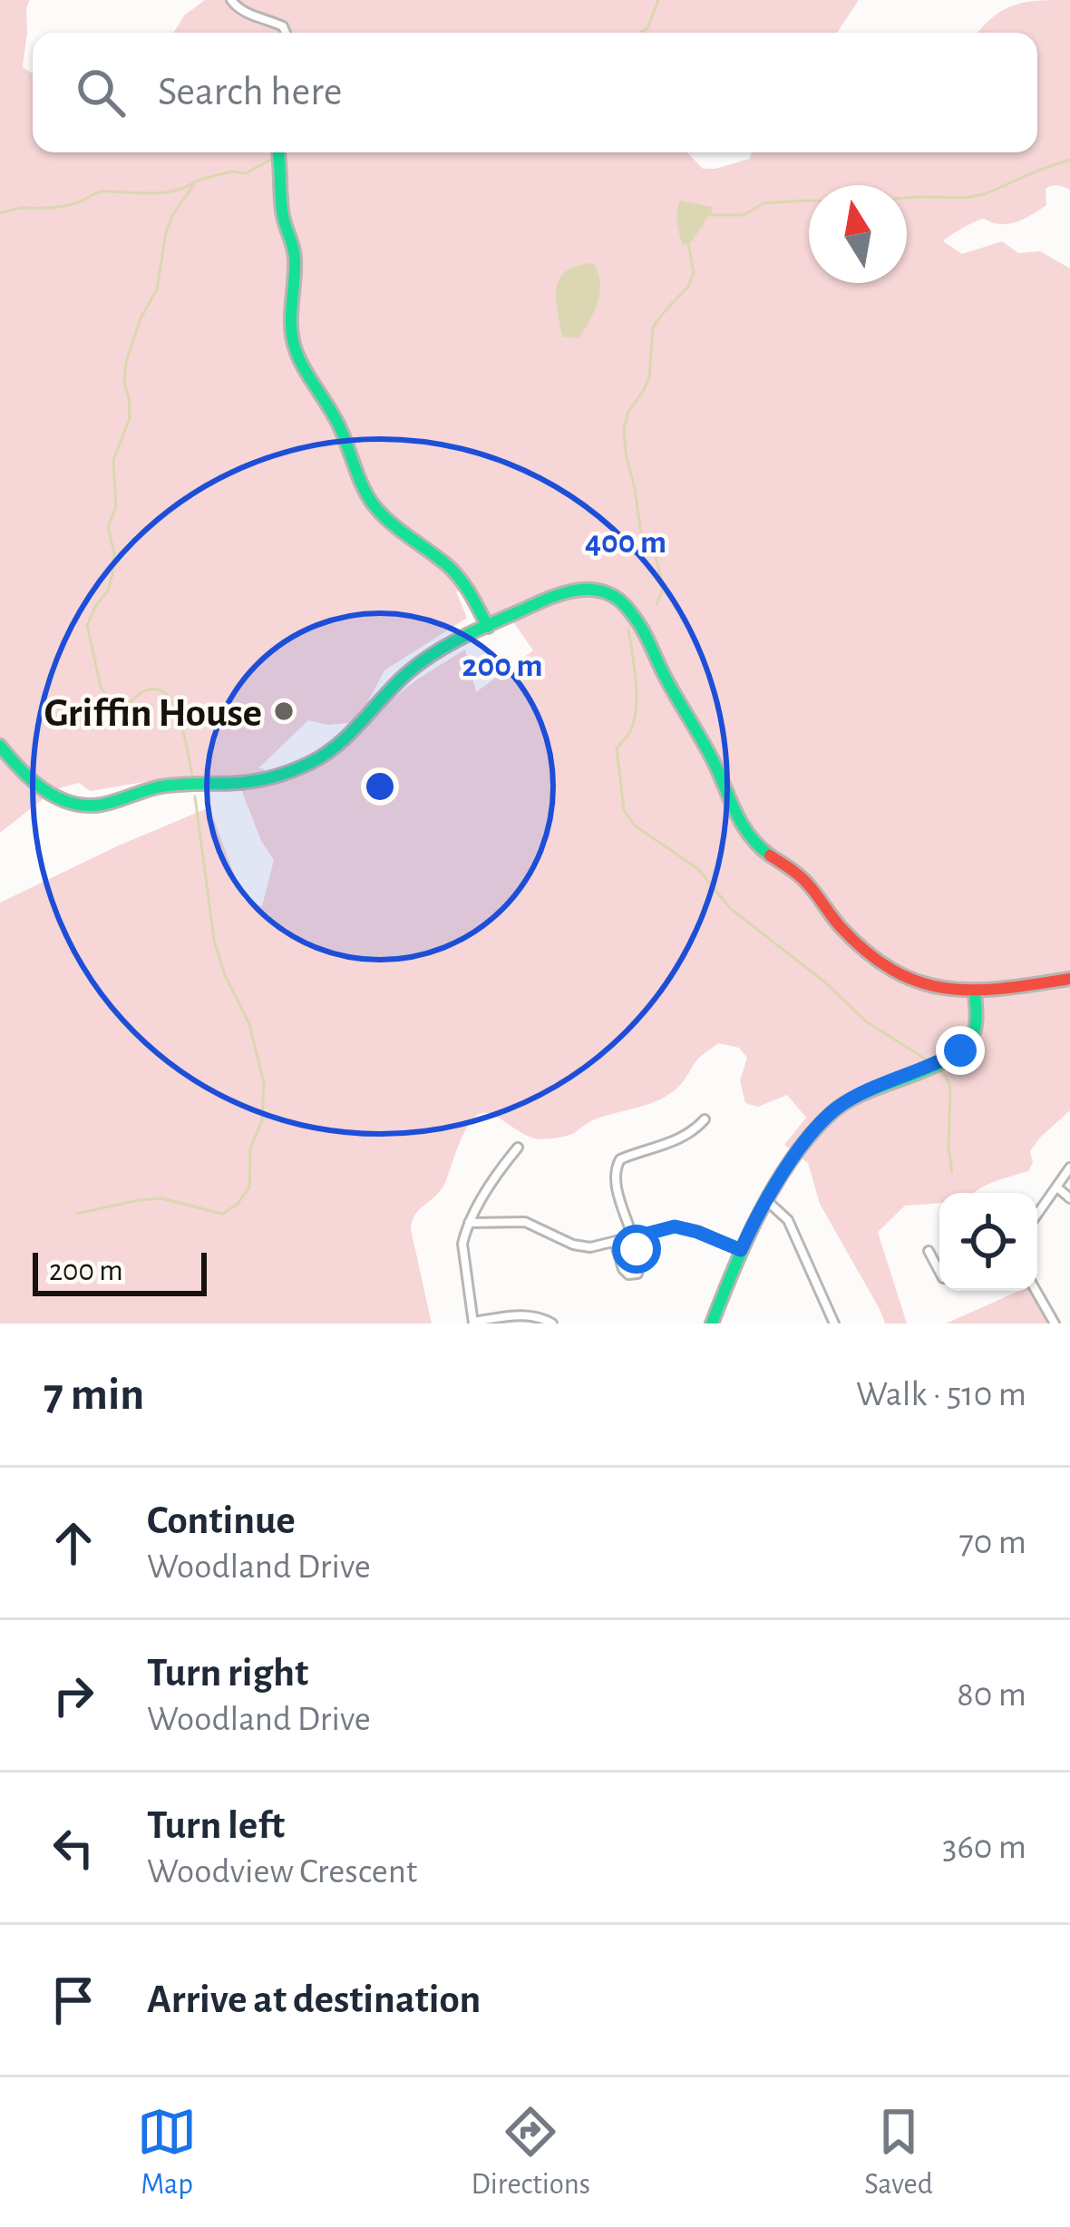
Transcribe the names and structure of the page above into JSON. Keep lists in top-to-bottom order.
{
  "places": ["Griffin House"],
  "scale_bar": "200 m",
  "north": "top",
  "page": {
    "search": "Search here",
    "scale": "200 m",
    "heading": ["7 min", "Walk · 510 m"],
    "list": [
      ["Continue", "Woodland Drive", "70 m"],
      ["Turn right", "Woodland Drive", "80 m"],
      ["Turn left", "Woodview Crescent", "360 m"],
      "Arrive at destination"
    ],
    "nav": ["Map", "Directions", "Saved"]
  },
  "rings": ["400 m", "200 m"]
}
